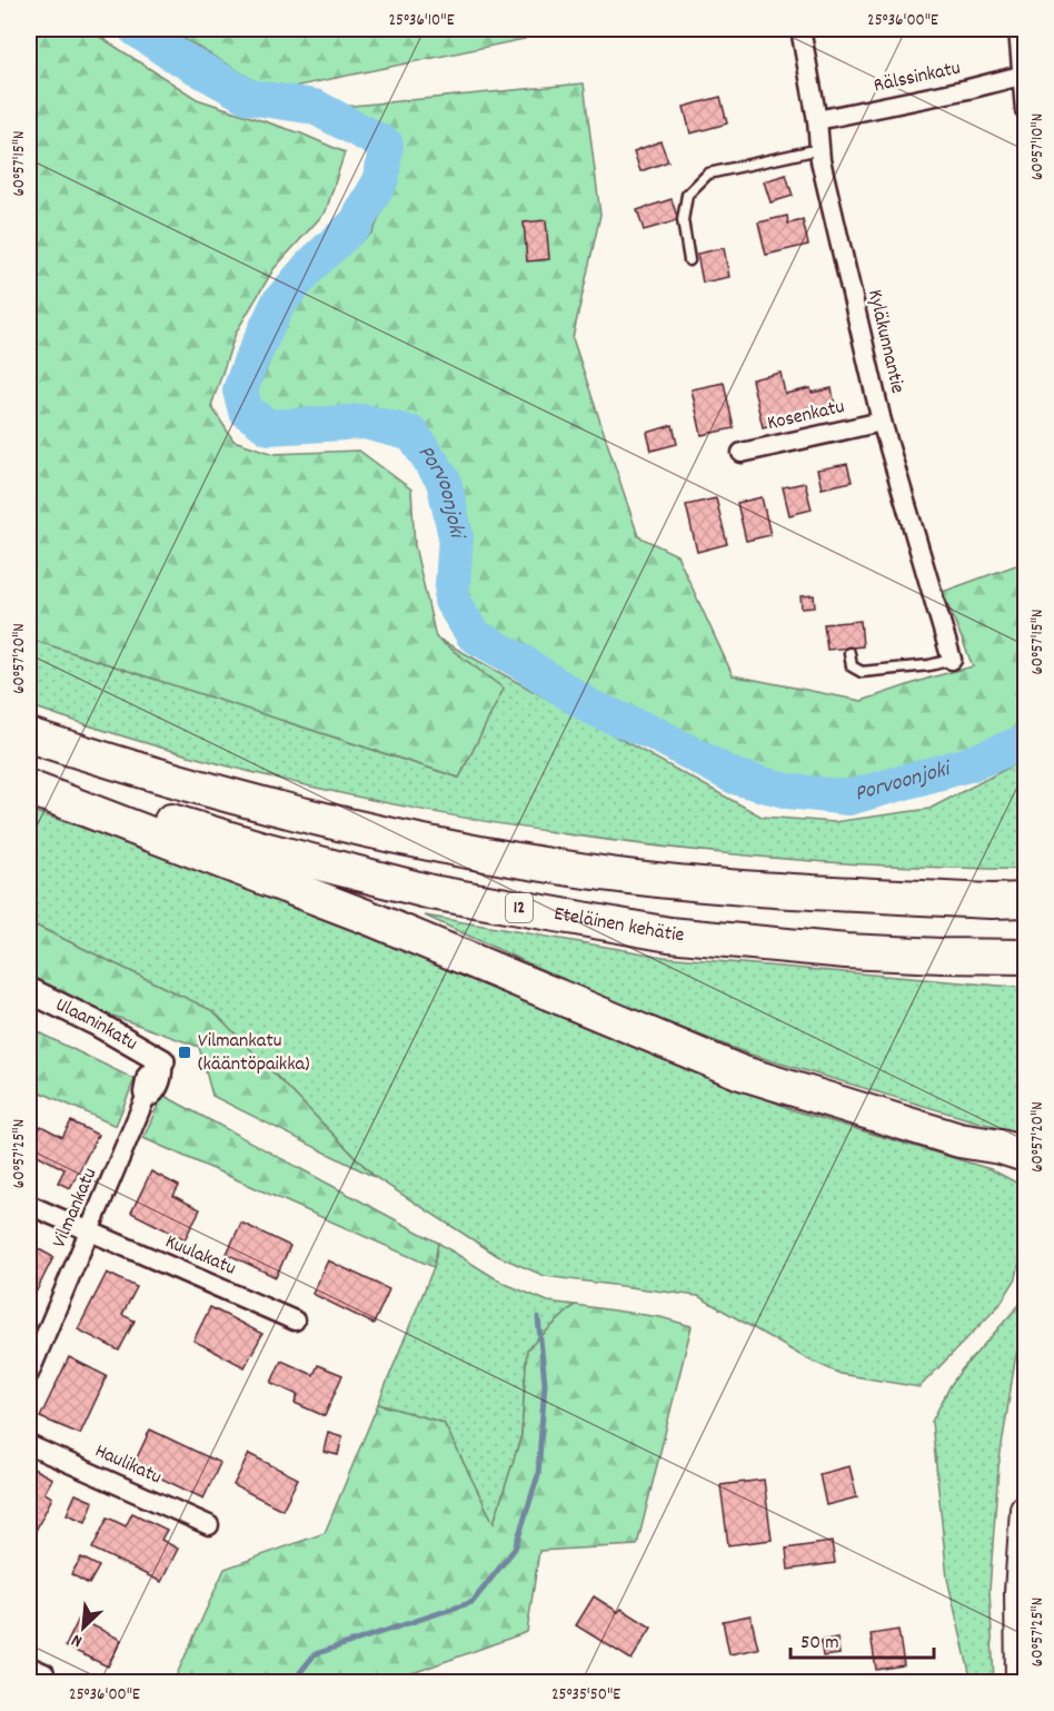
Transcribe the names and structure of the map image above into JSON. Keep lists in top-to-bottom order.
{
  "streets": {
    "highway": ["12", "Eteläinen kehätie"],
    "street": [
      "Rälssinkatu",
      "Kyläkunnantie",
      "Kosenkatu",
      "Ulaaninkatu",
      "Vilmankatu",
      "Kuulakatu",
      "Haulikatu"
    ]
  },
  "crossings": [
    ["Rälssinkatu", "Kyläkunnantie"],
    ["Kyläkunnantie", "Kosenkatu"],
    ["Ulaaninkatu", "Vilmankatu"],
    ["Vilmankatu", "Kuulakatu"]
  ],
  "water": ["Porvoonjoki"],
  "places": {
    "transit": ["Vilmankatu (kääntöpaikka)"]
  },
  "scale_bar": "50 m",
  "north": "bottom left",
  "coordinates": [
    "25°36'10\"E",
    "25°36'00\"E",
    "60°57'10\"N",
    "60°57'15\"N",
    "60°57'20\"N",
    "60°57'25\"N",
    "25°35'50\"E"
  ]
}
